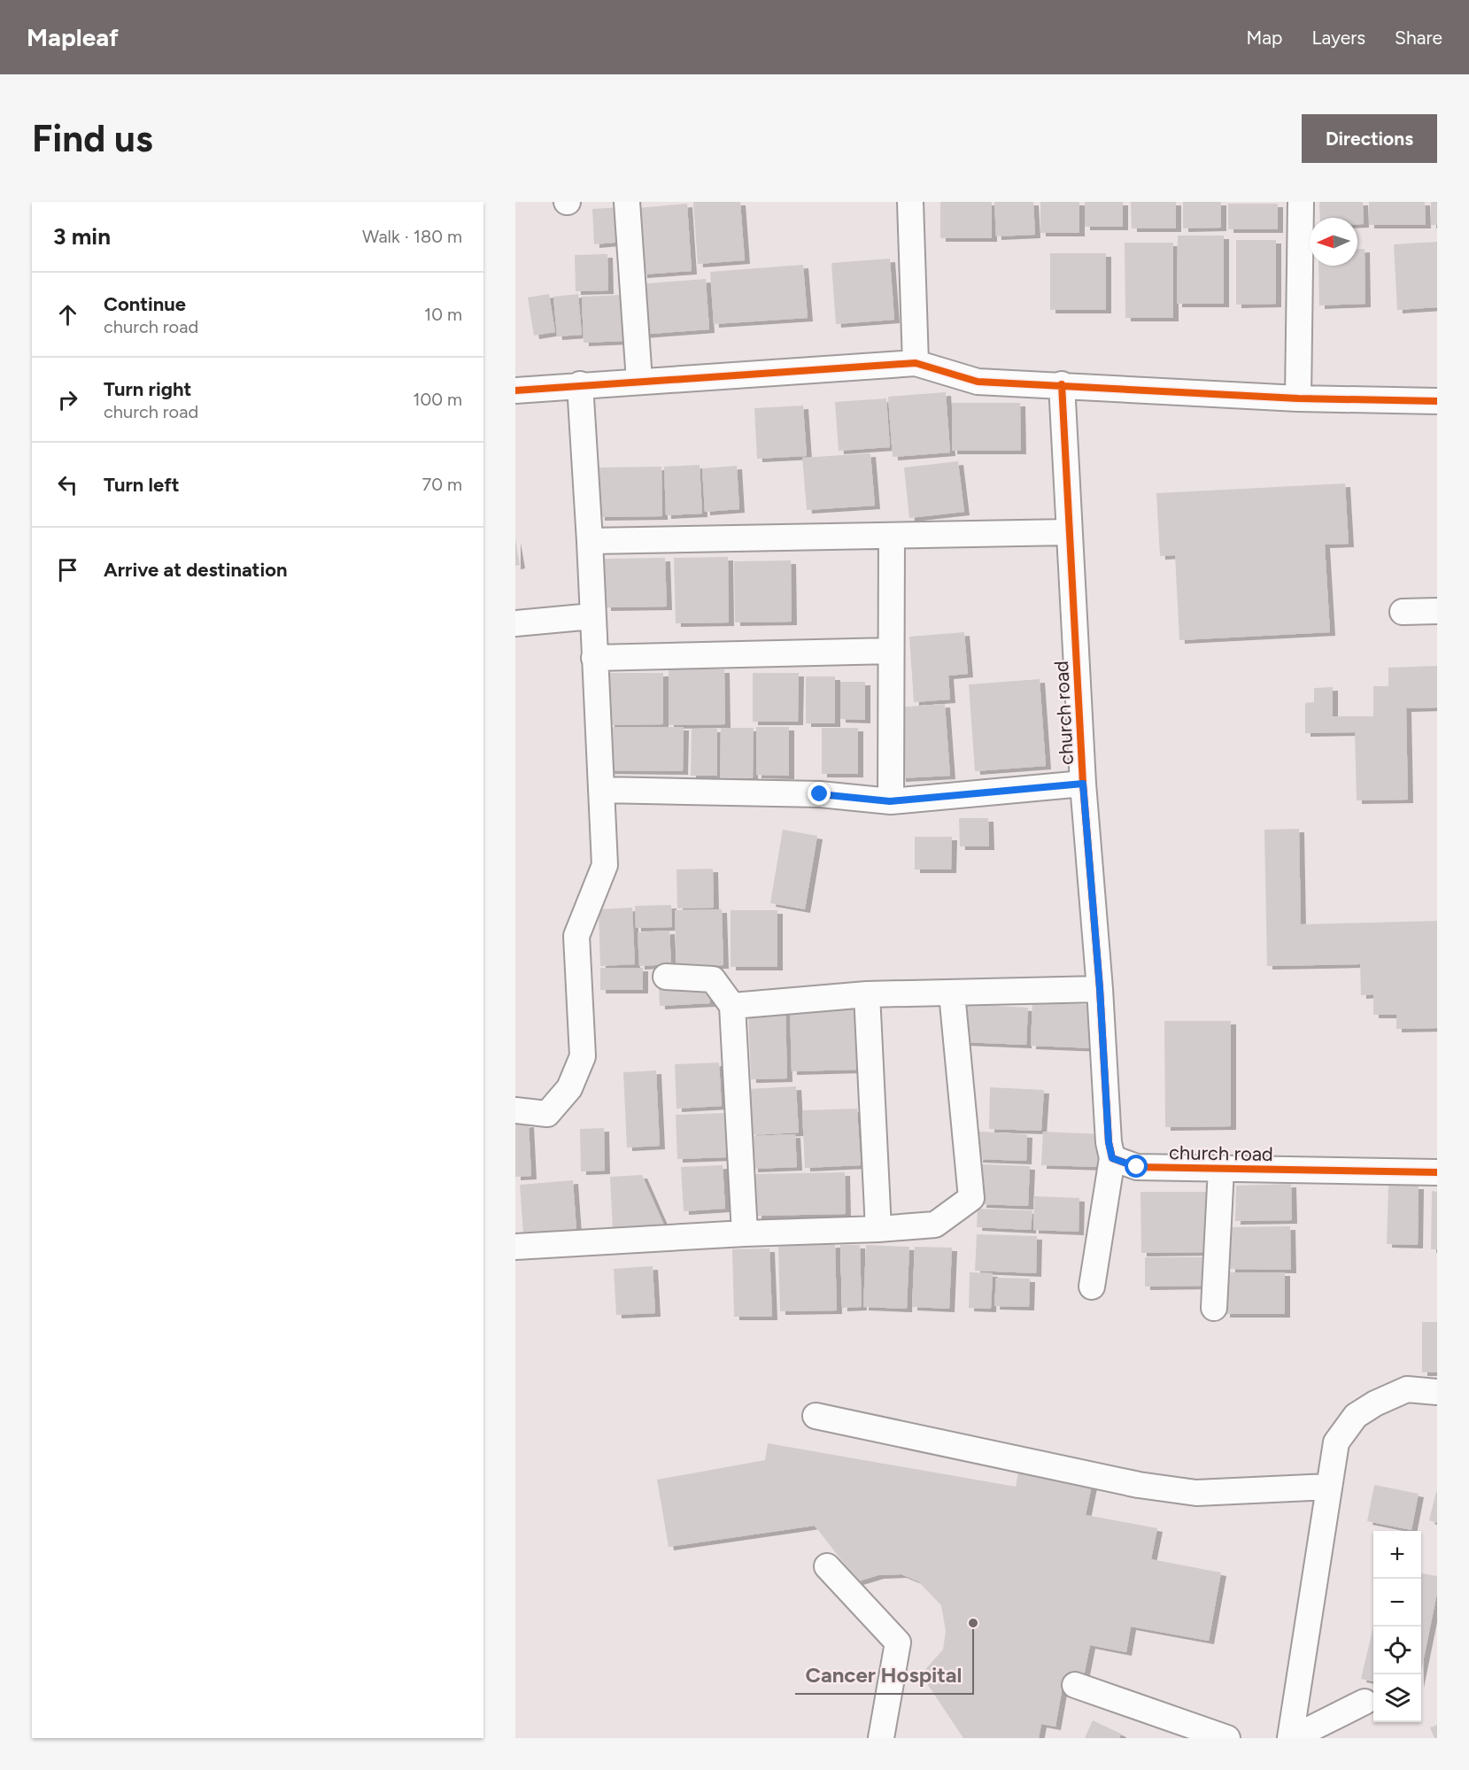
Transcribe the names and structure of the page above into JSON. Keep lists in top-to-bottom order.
{
  "streets": {
    "street": ["church road"]
  },
  "places": ["Cancer Hospital"],
  "north": "left",
  "page": {
    "header": "Mapleaf",
    "nav": ["Map", "Layers", "Share"],
    "buttons": "Directions",
    "title": "Find us",
    "heading": ["3 min", "Walk · 180 m"],
    "list": [
      ["Continue", "church road", "10 m"],
      ["Turn right", "church road", "100 m"],
      ["Turn left", "70 m"],
      "Arrive at destination"
    ],
    "map_buttons": ["+", "−"]
  }
}
